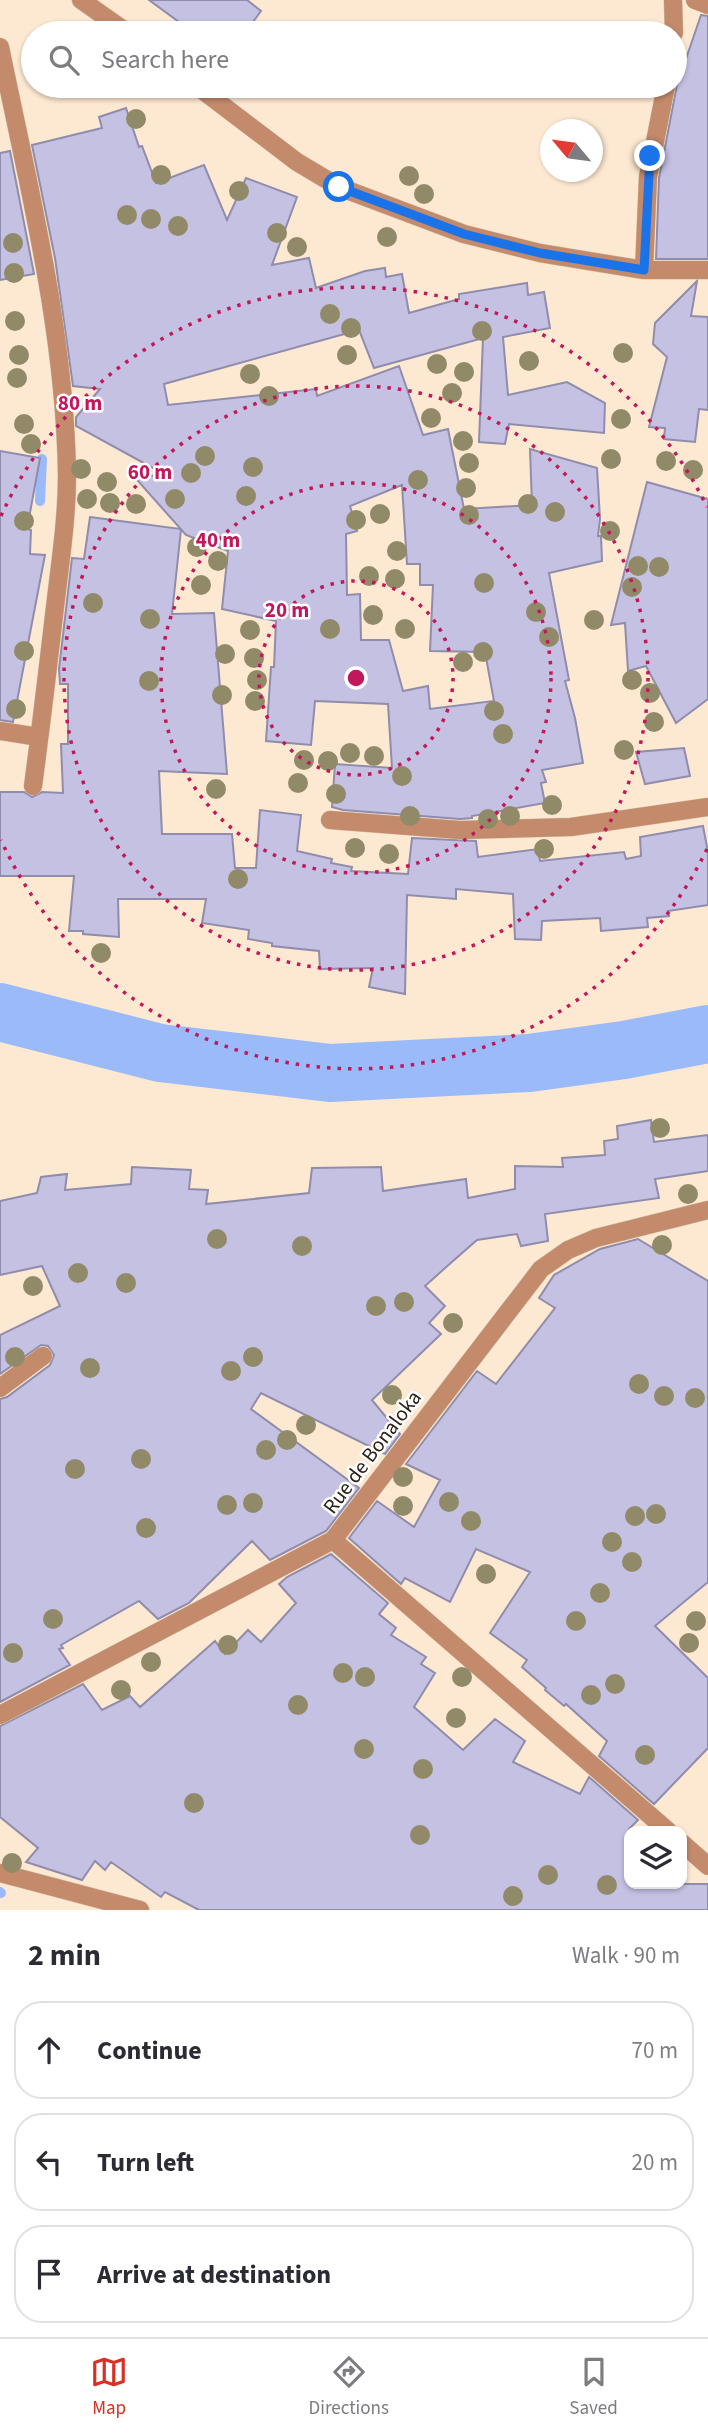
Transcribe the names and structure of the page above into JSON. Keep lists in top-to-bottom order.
{
  "streets": {
    "street": ["Rue de Bonaloka"]
  },
  "north": "top left",
  "page": {
    "search": "Search here",
    "heading": ["2 min", "Walk · 90 m"],
    "list": [
      ["Continue", "70 m"],
      ["Turn left", "20 m"],
      "Arrive at destination"
    ],
    "nav": ["Map", "Directions", "Saved"]
  },
  "rings": [
    "80 m",
    "60 m",
    "40 m",
    "20 m"
  ]
}
